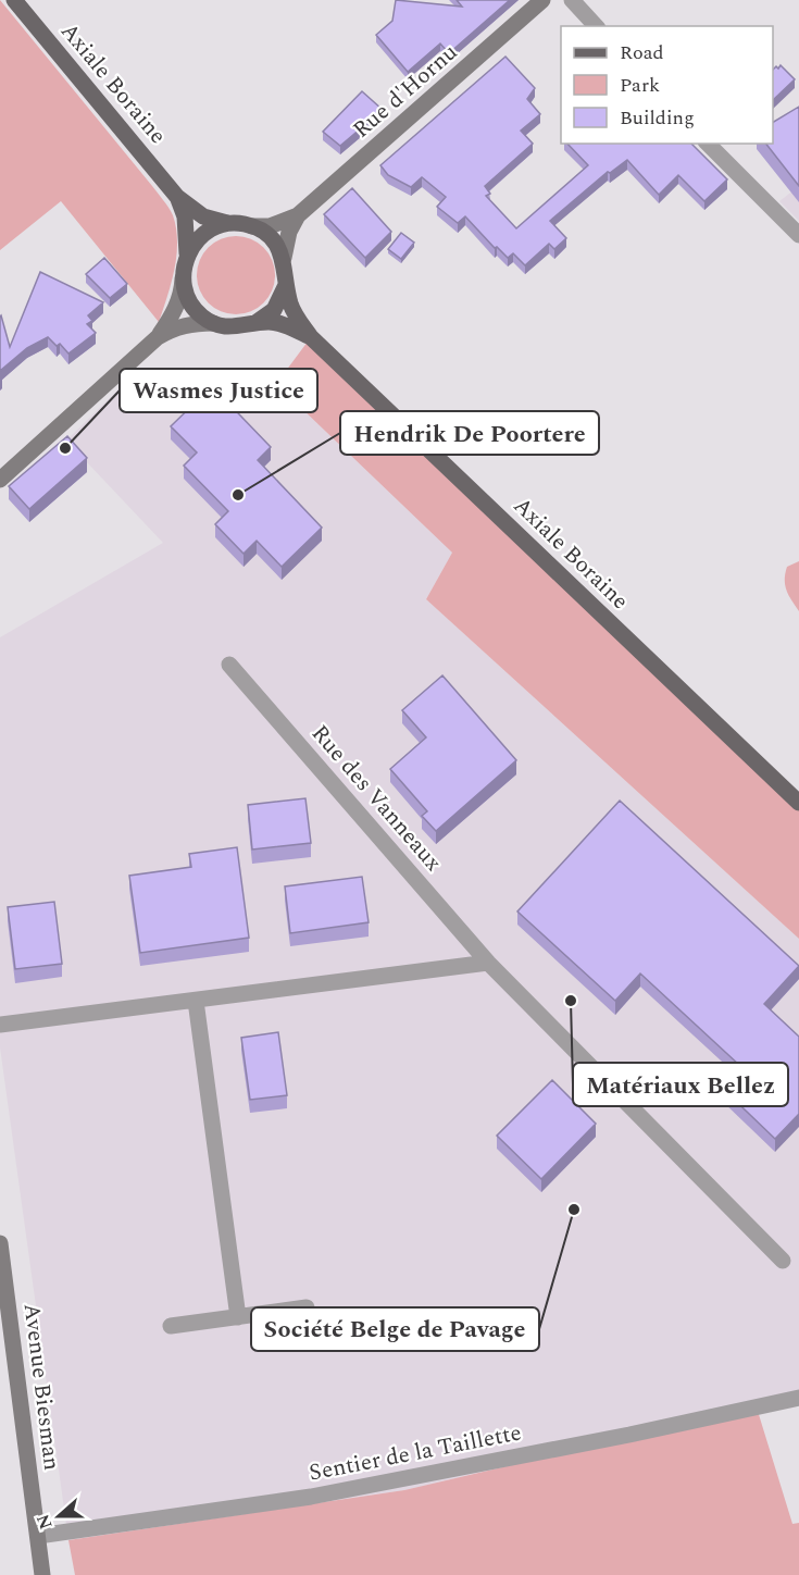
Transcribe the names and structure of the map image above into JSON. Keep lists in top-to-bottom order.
{
  "streets": {
    "main road": ["Axiale Boraine"],
    "street": [
      "Rue d'Hornu",
      "Rue des Vanneaux",
      "Avenue Biesman",
      "Sentier de la Taillette"
    ]
  },
  "crossings": [
    ["Avenue Biesman", "Sentier de la Taillette"]
  ],
  "places": [
    "Wasmes Justice",
    "Hendrik De Poortere",
    "Matériaux Bellez",
    "Société Belge de Pavage"
  ],
  "legend": ["Road", "Park", "Building"],
  "north": "left"
}
